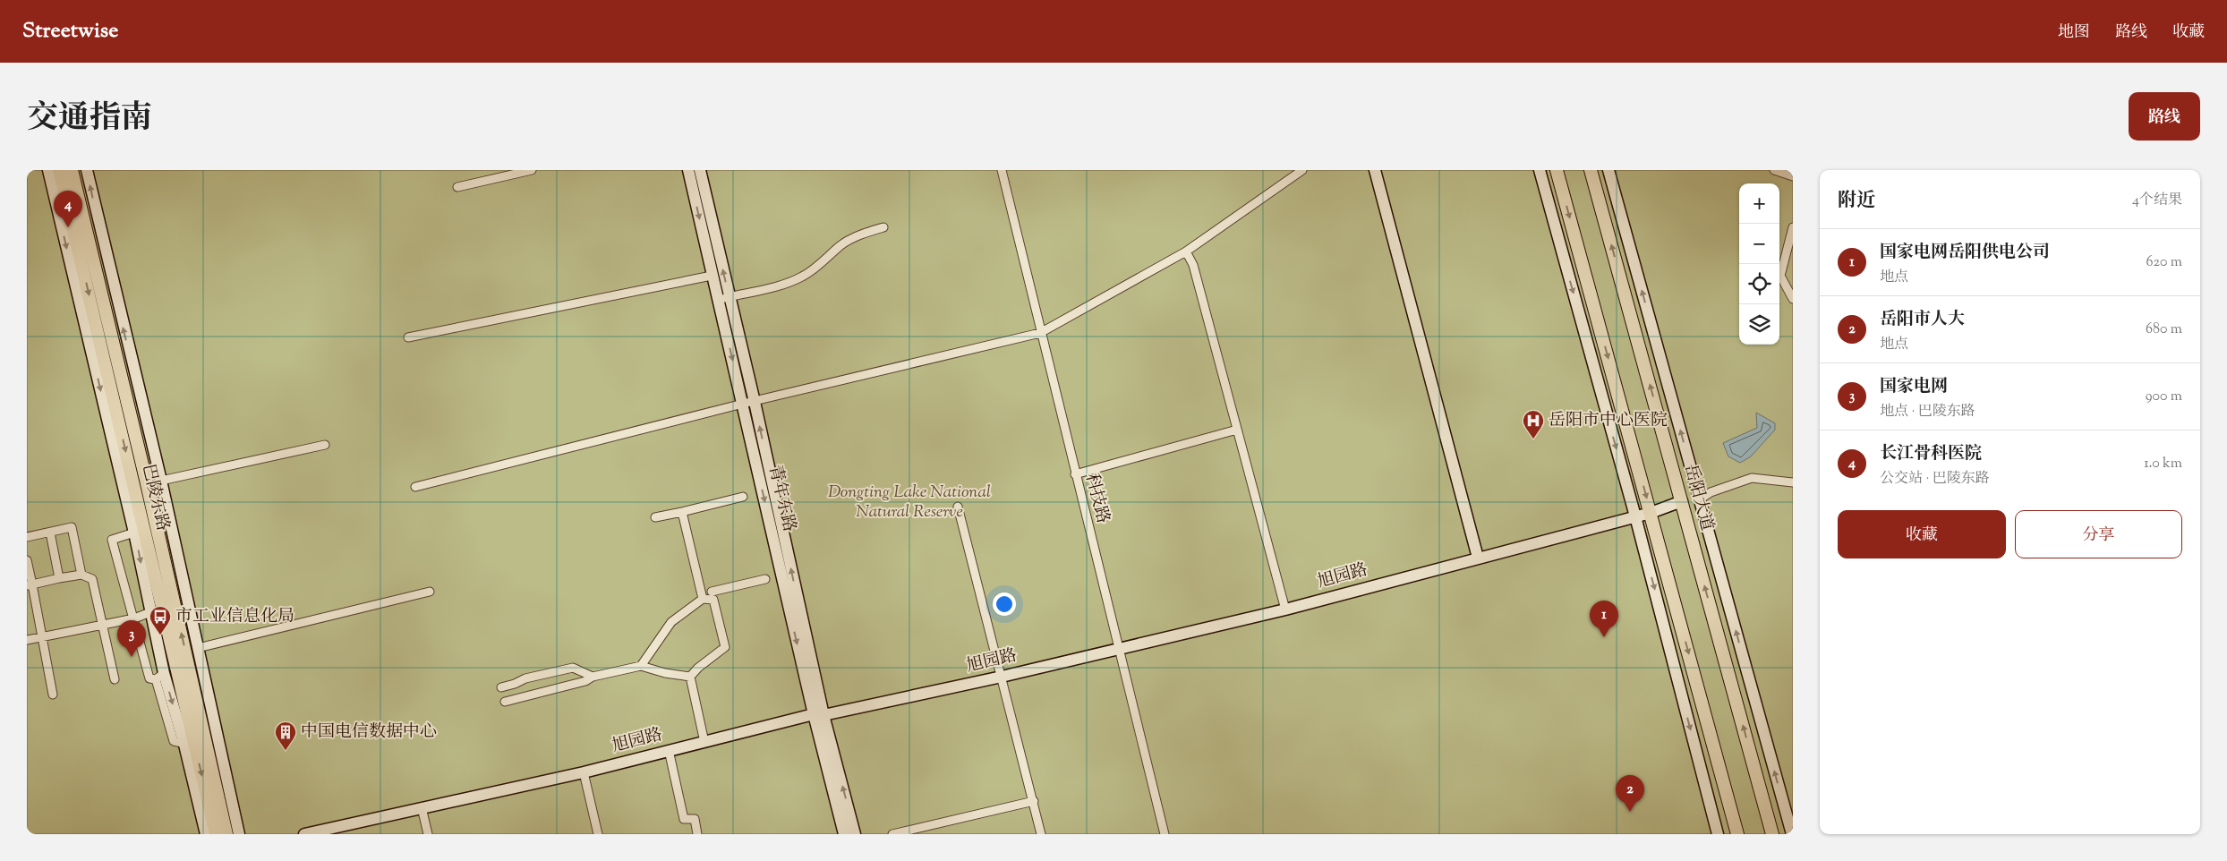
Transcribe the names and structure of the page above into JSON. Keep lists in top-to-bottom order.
{
  "streets": {
    "main road": ["巴陵东路", "岳阳大道"],
    "street": ["青年东路", "科技路", "旭园路"]
  },
  "crossings": [
    ["岳阳大道", "旭园路"],
    ["青年东路", "旭园路"],
    ["科技路", "旭园路"]
  ],
  "parks": ["Dongting Lake National Natural Reserve"],
  "places": {
    "hospital": ["岳阳市中心医院"],
    "bus stop": ["市工业信息化局"],
    "building": ["中国电信数据中心"]
  },
  "page": {
    "header": "Streetwise",
    "nav": ["地图", "路线", "收藏"],
    "title": "交通指南",
    "buttons": [
      "路线",
      ["收藏", "分享"]
    ],
    "heading": ["附近", "4个结果"],
    "map_buttons": ["+", "−"],
    "pins": [
      "4",
      "1",
      "3",
      "2"
    ],
    "list": [
      {
        "mark": "1",
        "name": "国家电网岳阳供电公司",
        "note": "地点",
        "value": "620 m"
      },
      {
        "mark": "2",
        "name": "岳阳市人大",
        "note": "地点",
        "value": "680 m"
      },
      {
        "mark": "3",
        "name": "国家电网",
        "note": "地点 · 巴陵东路",
        "value": "900 m"
      },
      {
        "mark": "4",
        "name": "长江骨科医院",
        "note": "公交站 · 巴陵东路",
        "value": "1.0 km"
      }
    ]
  }
}
